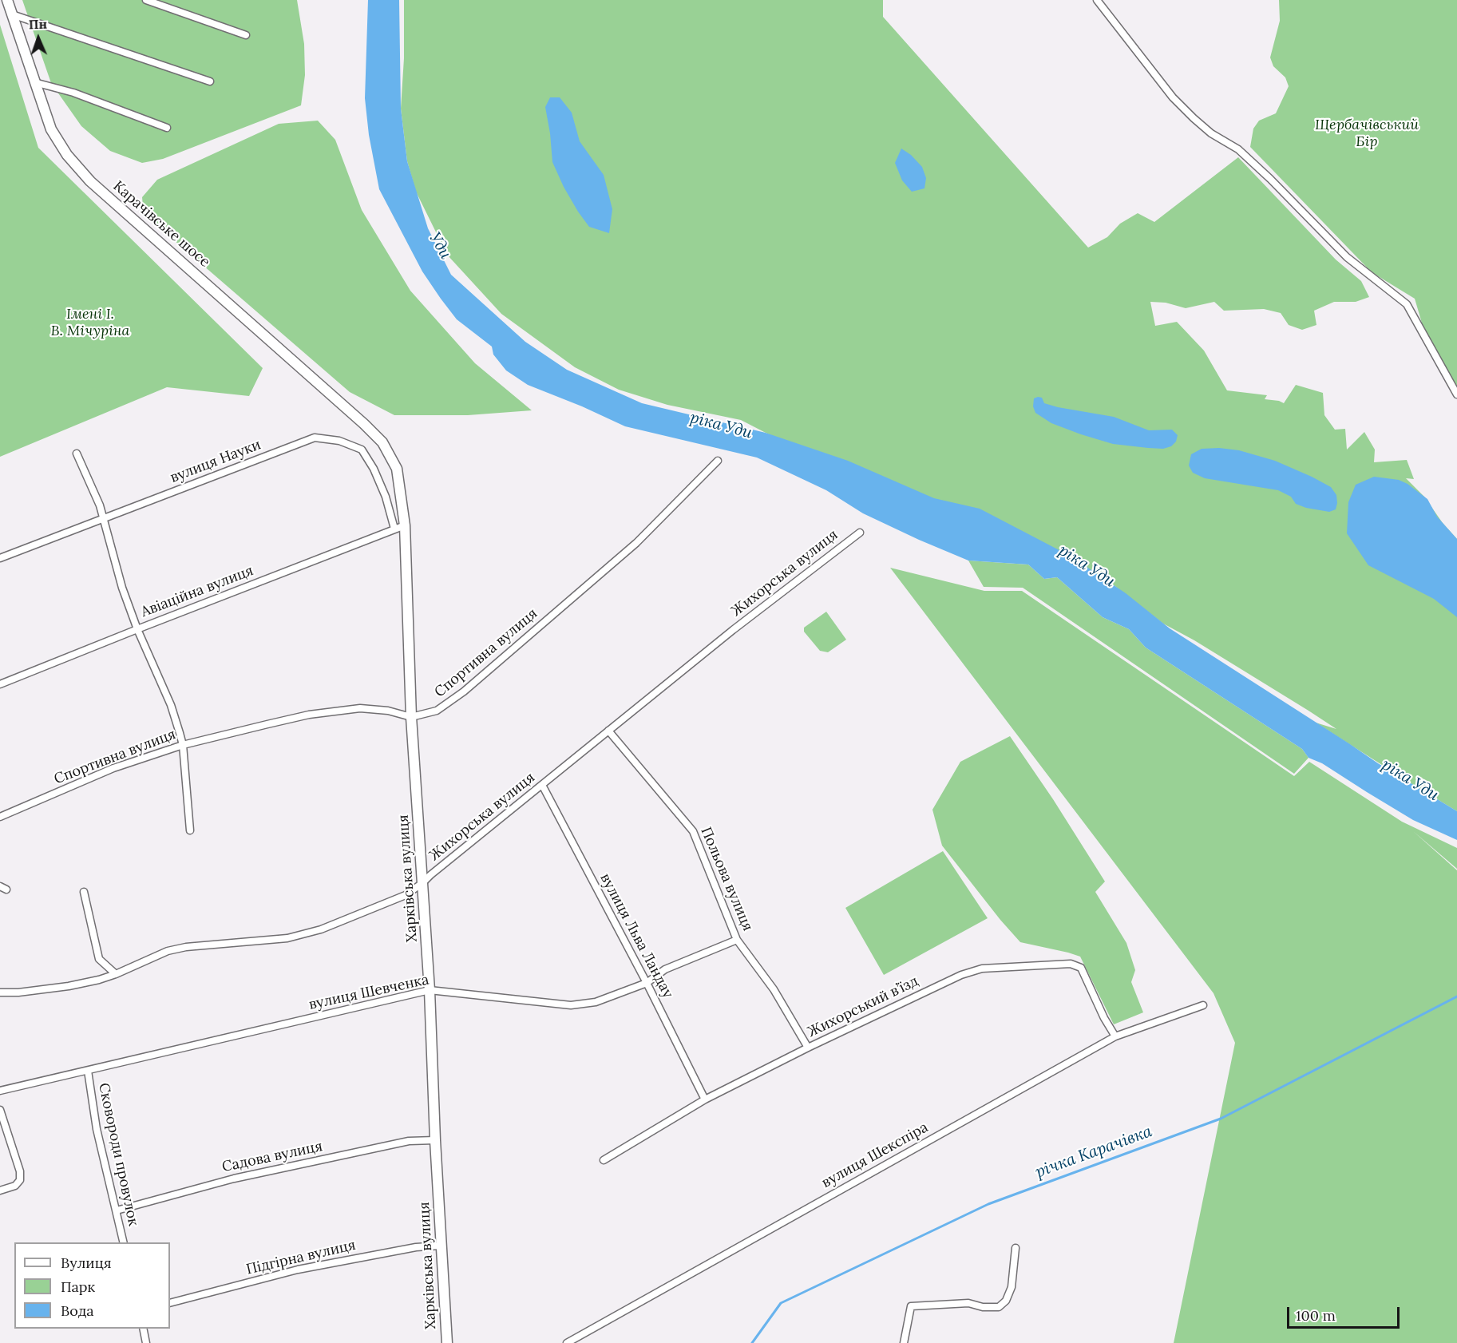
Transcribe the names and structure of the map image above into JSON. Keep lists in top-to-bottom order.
{
  "streets": {
    "main road": ["Карачівське шосе", "Харківська вулиця"],
    "street": [
      "вулиця Науки",
      "Жихорська вулиця",
      "Авіаційна вулиця",
      "Спортивна вулиця",
      "Польова вулиця",
      "вулиця Льва Ландау",
      "вулиця Шевченка",
      "Жихорський в’їзд",
      "Сковороди провулок",
      "вулиця Шекспіра",
      "Садова вулиця",
      "Підгірна вулиця"
    ]
  },
  "crossings": [
    ["Карачівське шосе", "Харківська вулиця"],
    ["вулиця Науки", "Авіаційна вулиця"],
    ["Жихорська вулиця", "Харківська вулиця"],
    ["Жихорська вулиця", "Польова вулиця"],
    ["Жихорська вулиця", "вулиця Льва Ландау"],
    ["Авіаційна вулиця", "Харківська вулиця"],
    ["Спортивна вулиця", "Харківська вулиця"],
    ["Харківська вулиця", "вулиця Шевченка"],
    ["Харківська вулиця", "Садова вулиця"],
    ["Харківська вулиця", "Підгірна вулиця"],
    ["Польова вулиця", "вулиця Шевченка"],
    ["Польова вулиця", "Жихорський в’їзд"],
    ["вулиця Льва Ландау", "вулиця Шевченка"],
    ["вулиця Льва Ландау", "Жихорський в’їзд"],
    ["вулиця Шевченка", "Сковороди провулок"],
    ["Жихорський в’їзд", "вулиця Шекспіра"],
    ["Сковороди провулок", "Садова вулиця"]
  ],
  "water": ["Уди", "ріка Уди", "річка Карачівка"],
  "parks": ["Щербачівський Бір", "Імені І. В. Мічуріна"],
  "legend": ["Вулиця", "Парк", "Вода"],
  "scale_bar": "100 m",
  "north": "top"
}
